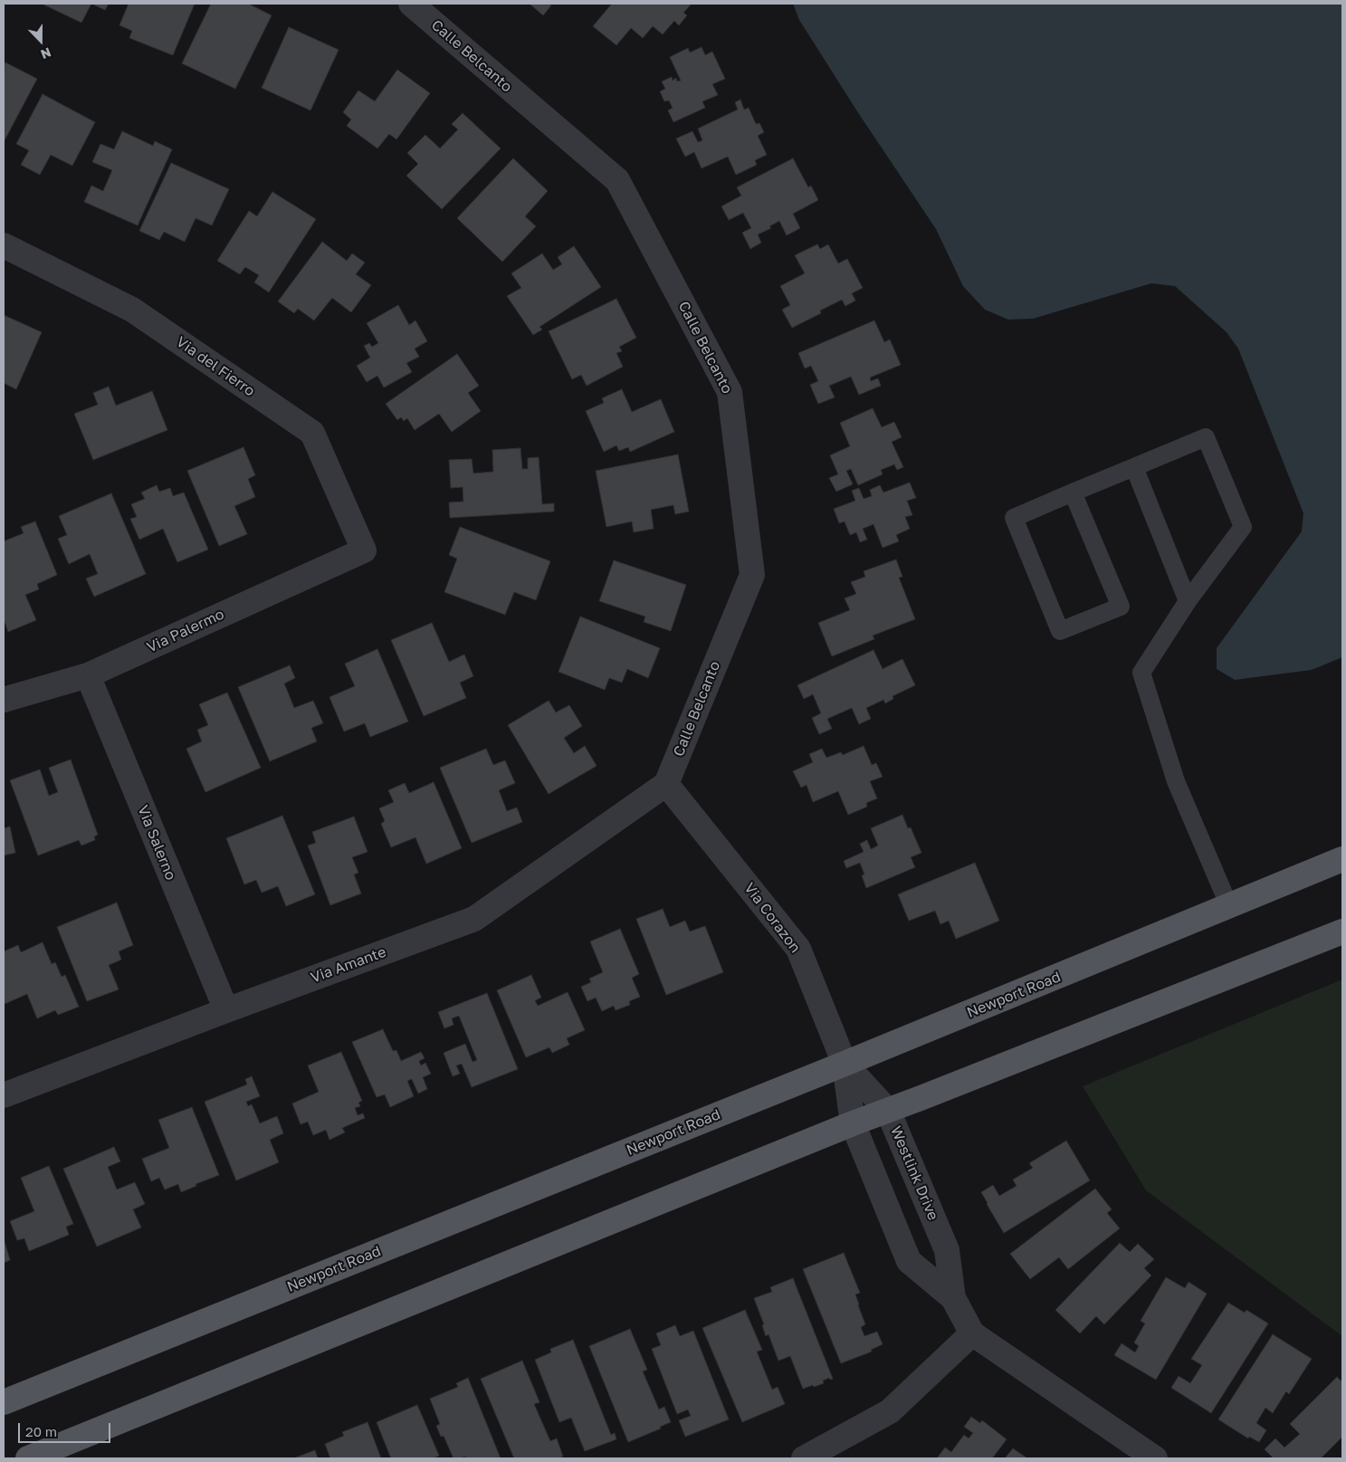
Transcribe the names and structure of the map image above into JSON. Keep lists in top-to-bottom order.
{
  "streets": {
    "main road": ["Newport Road"],
    "street": [
      "Calle Belcanto",
      "Via del Fierro",
      "Via Palermo",
      "Via Salerno",
      "Via Corazon",
      "Via Amante",
      "Westlink Drive"
    ]
  },
  "crossings": [
    ["Calle Belcanto", "Via Corazon"],
    ["Calle Belcanto", "Via Amante"],
    ["Via del Fierro", "Via Palermo"],
    ["Via Palermo", "Via Salerno"],
    ["Via Salerno", "Via Amante"],
    ["Via Corazon", "Via Amante"],
    ["Via Corazon", "Newport Road"],
    ["Via Corazon", "Westlink Drive"],
    ["Newport Road", "Westlink Drive"]
  ],
  "scale_bar": "20 m",
  "north": "bottom"
}
